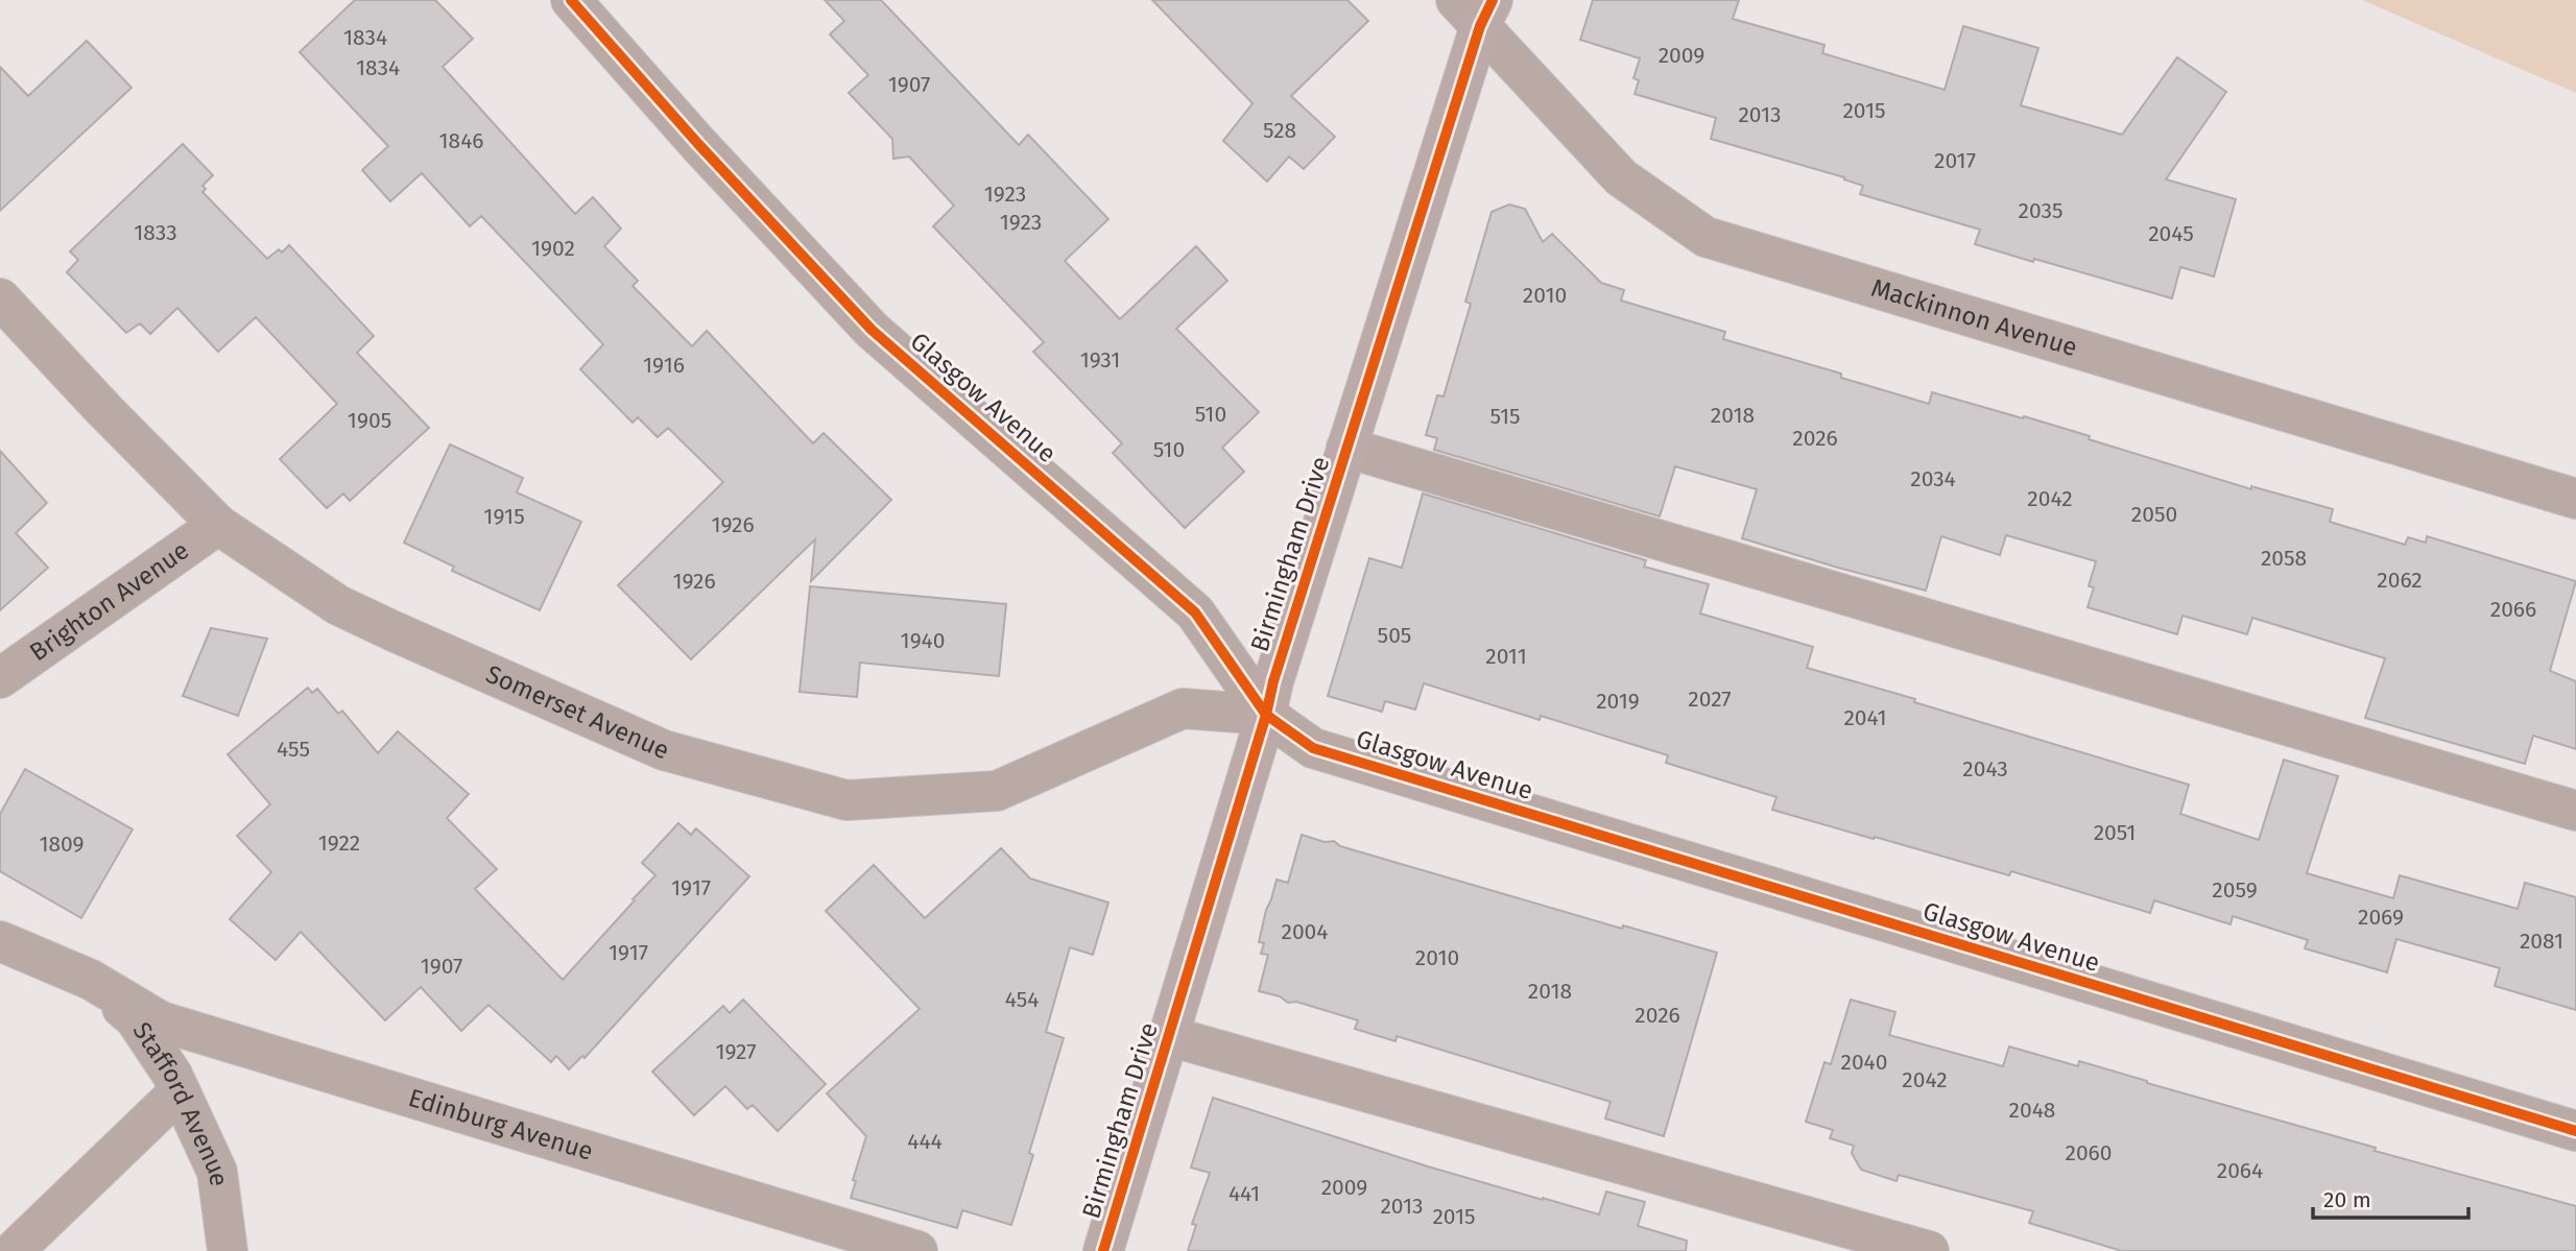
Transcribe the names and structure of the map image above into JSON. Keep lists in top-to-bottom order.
{
  "streets": {
    "main road": ["Birmingham Drive"],
    "street": [
      "Mackinnon Avenue",
      "Glasgow Avenue",
      "Brighton Avenue",
      "Somerset Avenue",
      "Stafford Avenue",
      "Edinburg Avenue"
    ]
  },
  "crossings": [
    ["Mackinnon Avenue", "Birmingham Drive"],
    ["Glasgow Avenue", "Birmingham Drive"],
    ["Glasgow Avenue", "Somerset Avenue"],
    ["Birmingham Drive", "Somerset Avenue"],
    ["Brighton Avenue", "Somerset Avenue"],
    ["Stafford Avenue", "Edinburg Avenue"]
  ],
  "house_numbers": [
    "1834",
    "2009",
    "1834",
    "1907",
    "2015",
    "2013",
    "528",
    "1846",
    "2017",
    "1923",
    "2035",
    "1923",
    "1833",
    "2045",
    "1902",
    "2010",
    "1931",
    "1916",
    "510",
    "2018",
    "515",
    "1905",
    "2026",
    "510",
    "2034",
    "2042",
    "2050",
    "1915",
    "1926",
    "2058",
    "2062",
    "1926",
    "2066",
    "505",
    "1940",
    "2011",
    "2027",
    "2019",
    "2041",
    "455",
    "2043",
    "2051",
    "1922",
    "1809",
    "1917",
    "2059",
    "2069",
    "2004",
    "2081",
    "1917",
    "2010",
    "1907",
    "2018",
    "454",
    "2026",
    "1927",
    "2040",
    "2042",
    "2048",
    "444",
    "2060",
    "2064",
    "2009",
    "441",
    "2013",
    "2015"
  ],
  "scale_bar": "20 m"
}
